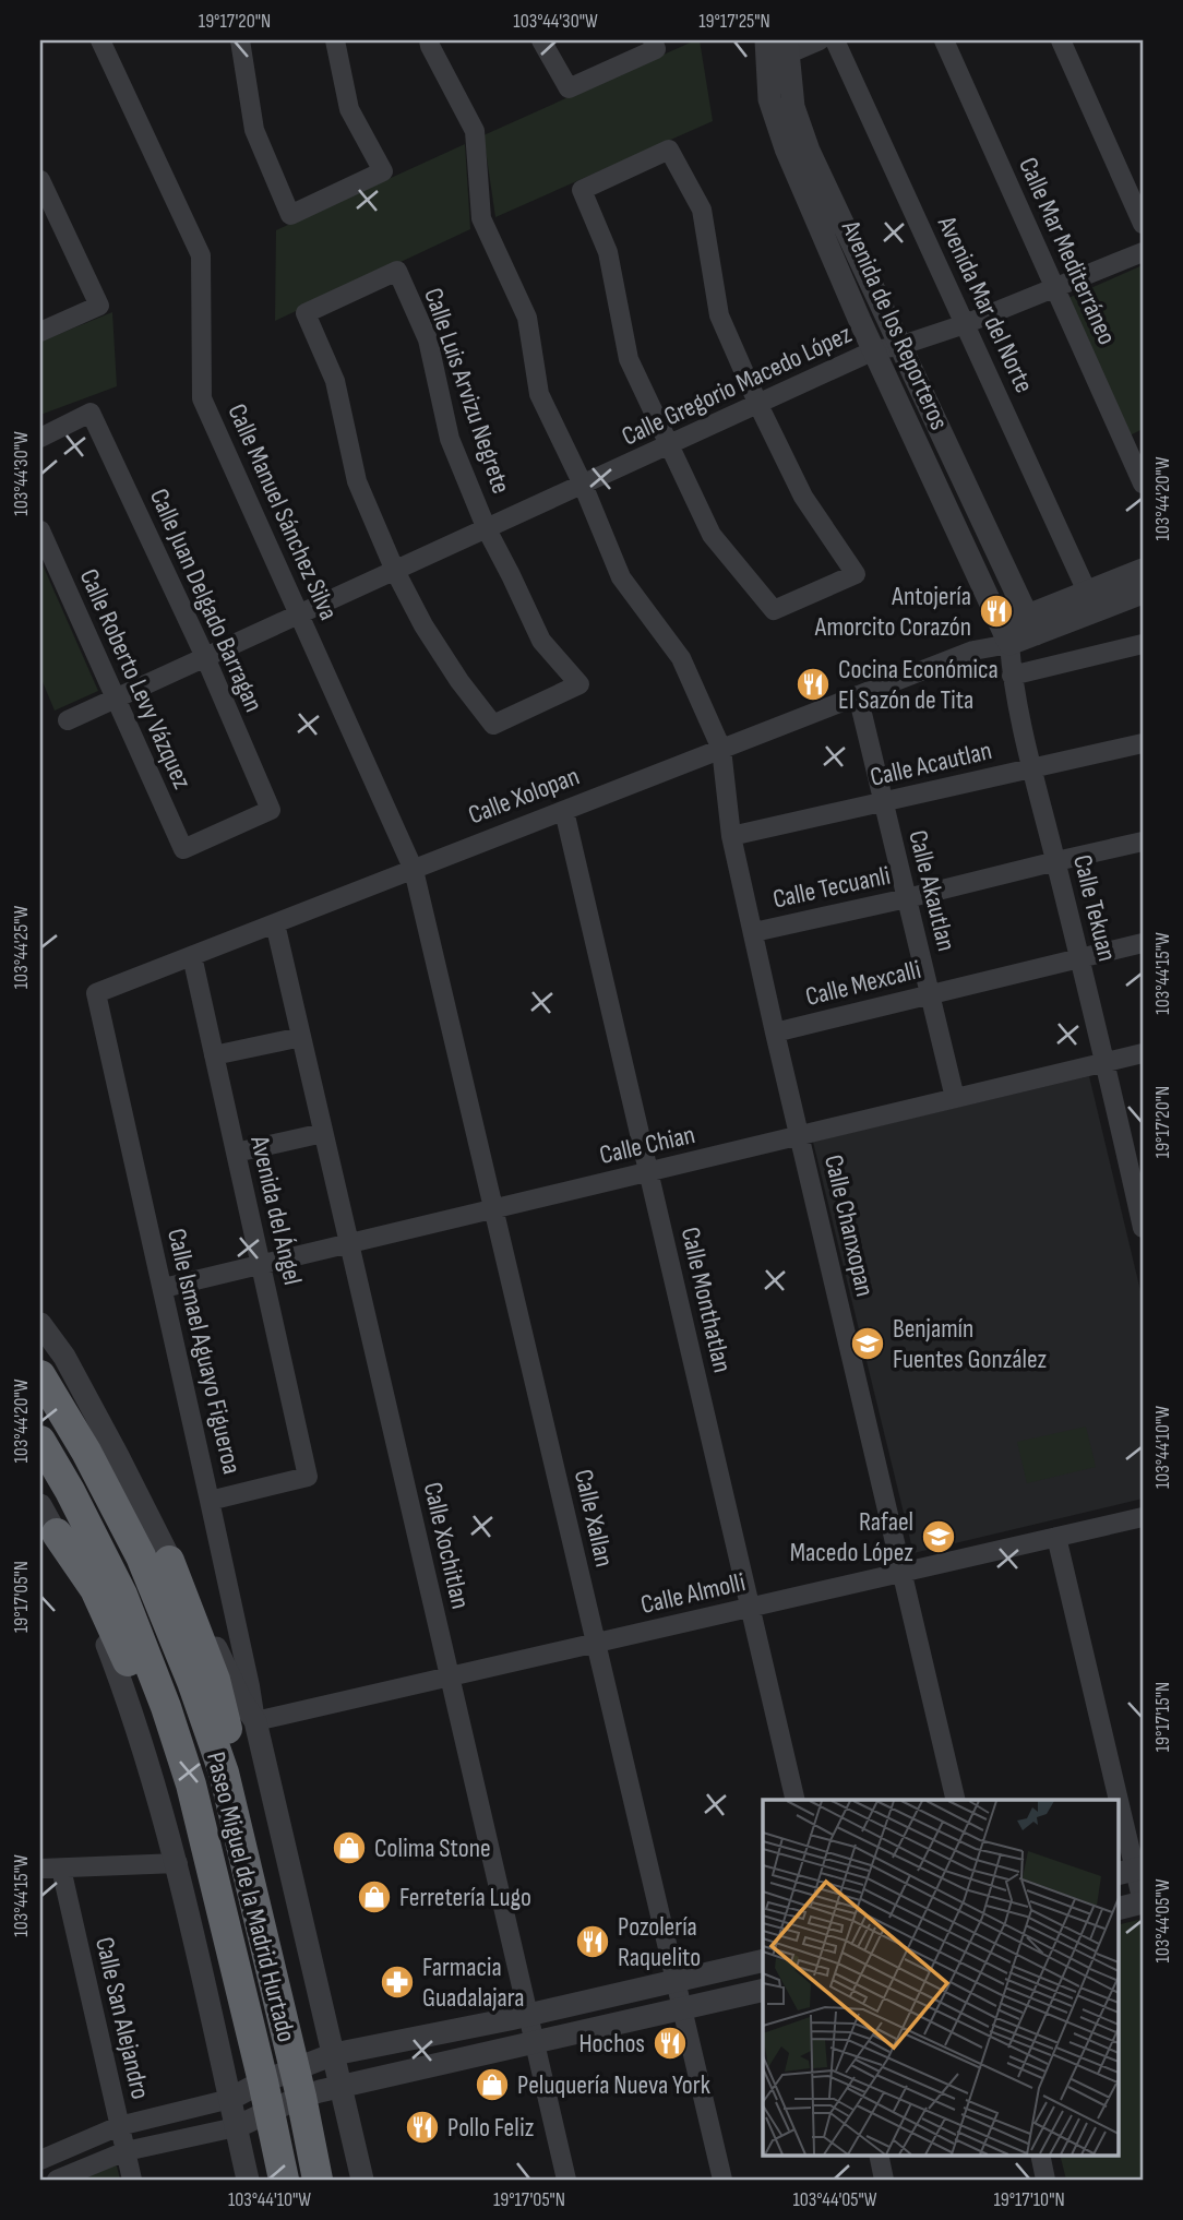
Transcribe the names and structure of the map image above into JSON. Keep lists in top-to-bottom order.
{
  "streets": {
    "highway": ["Paseo Miguel de la Madrid Hurtado"],
    "street": [
      "Calle Mar Mediterráneo",
      "Avenida Mar del Norte",
      "Avenida de los Reporteros",
      "Calle Gregorio Macedo López",
      "Calle Luis Arvizu Negrete",
      "Calle Manuel Sánchez Silva",
      "Calle Juan Delgado Barragan",
      "Calle Roberto Levy Vázquez",
      "Calle Acautlan",
      "Calle Xolopan",
      "Calle Tecuanli",
      "Calle Akautlan",
      "Calle Tekuan",
      "Calle Mexcalli",
      "Calle Chian",
      "Avenida del Ángel",
      "Calle Chanxopan",
      "Calle Monthatlan",
      "Calle Ismael Aguayo Figueroa",
      "Calle Xallan",
      "Calle Xochitlan",
      "Calle Almolli",
      "Calle San Alejandro"
    ]
  },
  "crossings": [
    ["Calle Mar Mediterráneo", "Calle Gregorio Macedo López"],
    ["Avenida Mar del Norte", "Calle Gregorio Macedo López"],
    ["Avenida Mar del Norte", "Calle Xolopan"],
    ["Avenida de los Reporteros", "Calle Gregorio Macedo López"],
    ["Avenida de los Reporteros", "Calle Xolopan"],
    ["Avenida de los Reporteros", "Calle Tekuan"],
    ["Calle Gregorio Macedo López", "Calle Luis Arvizu Negrete"],
    ["Calle Gregorio Macedo López", "Calle Manuel Sánchez Silva"],
    ["Calle Gregorio Macedo López", "Calle Juan Delgado Barragan"],
    ["Calle Gregorio Macedo López", "Calle Roberto Levy Vázquez"],
    ["Calle Gregorio Macedo López", "Calle Chanxopan"],
    ["Calle Manuel Sánchez Silva", "Calle Xolopan"],
    ["Calle Manuel Sánchez Silva", "Calle Xallan"],
    ["Calle Juan Delgado Barragan", "Calle Roberto Levy Vázquez"],
    ["Calle Acautlan", "Calle Akautlan"],
    ["Calle Acautlan", "Calle Tekuan"],
    ["Calle Acautlan", "Calle Chanxopan"],
    ["Calle Xolopan", "Calle Akautlan"],
    ["Calle Xolopan", "Calle Tekuan"],
    ["Calle Xolopan", "Avenida del Ángel"],
    ["Calle Xolopan", "Calle Chanxopan"],
    ["Calle Xolopan", "Calle Monthatlan"],
    ["Calle Xolopan", "Calle Ismael Aguayo Figueroa"],
    ["Calle Xolopan", "Calle Xallan"],
    ["Calle Xolopan", "Calle Xochitlan"],
    ["Calle Tecuanli", "Calle Akautlan"],
    ["Calle Tecuanli", "Calle Tekuan"],
    ["Calle Tecuanli", "Calle Chanxopan"],
    ["Calle Akautlan", "Calle Mexcalli"],
    ["Calle Akautlan", "Calle Chian"],
    ["Calle Tekuan", "Calle Mexcalli"],
    ["Calle Tekuan", "Calle Chian"],
    ["Calle Mexcalli", "Calle Chanxopan"],
    ["Calle Chian", "Avenida del Ángel"],
    ["Calle Chian", "Calle Chanxopan"],
    ["Calle Chian", "Calle Monthatlan"],
    ["Calle Chian", "Calle Ismael Aguayo Figueroa"],
    ["Calle Chian", "Calle Xallan"],
    ["Calle Chian", "Calle Xochitlan"],
    ["Avenida del Ángel", "Calle Ismael Aguayo Figueroa"],
    ["Calle Chanxopan", "Calle Almolli"],
    ["Calle Monthatlan", "Calle Almolli"],
    ["Calle Ismael Aguayo Figueroa", "Calle Almolli"],
    ["Calle Xallan", "Calle Almolli"],
    ["Calle Xochitlan", "Calle Almolli"]
  ],
  "places": {
    "restaurant": [
      "Antojería Amorcito Corazón",
      "Cocina Económica El Sazón de Tita",
      "Pozolería Raquelito",
      "Hochos",
      "Pollo Feliz"
    ],
    "school or university": ["Benjamín Fuentes González", "Rafael Macedo López"],
    "shop": ["Colima Stone", "Ferretería Lugo", "Peluquería Nueva York"],
    "pharmacy": ["Farmacia Guadalajara"]
  },
  "coordinates": [
    "19°17'20\"N",
    "103°44'30\"W",
    "19°17'25\"N",
    "103°44'20\"W",
    "103°44'25\"W",
    "103°44'15\"W",
    "103°44'10\"W",
    "19°17'05\"N",
    "19°17'15\"N",
    "103°44'05\"W",
    "19°17'10\"N"
  ]
}
